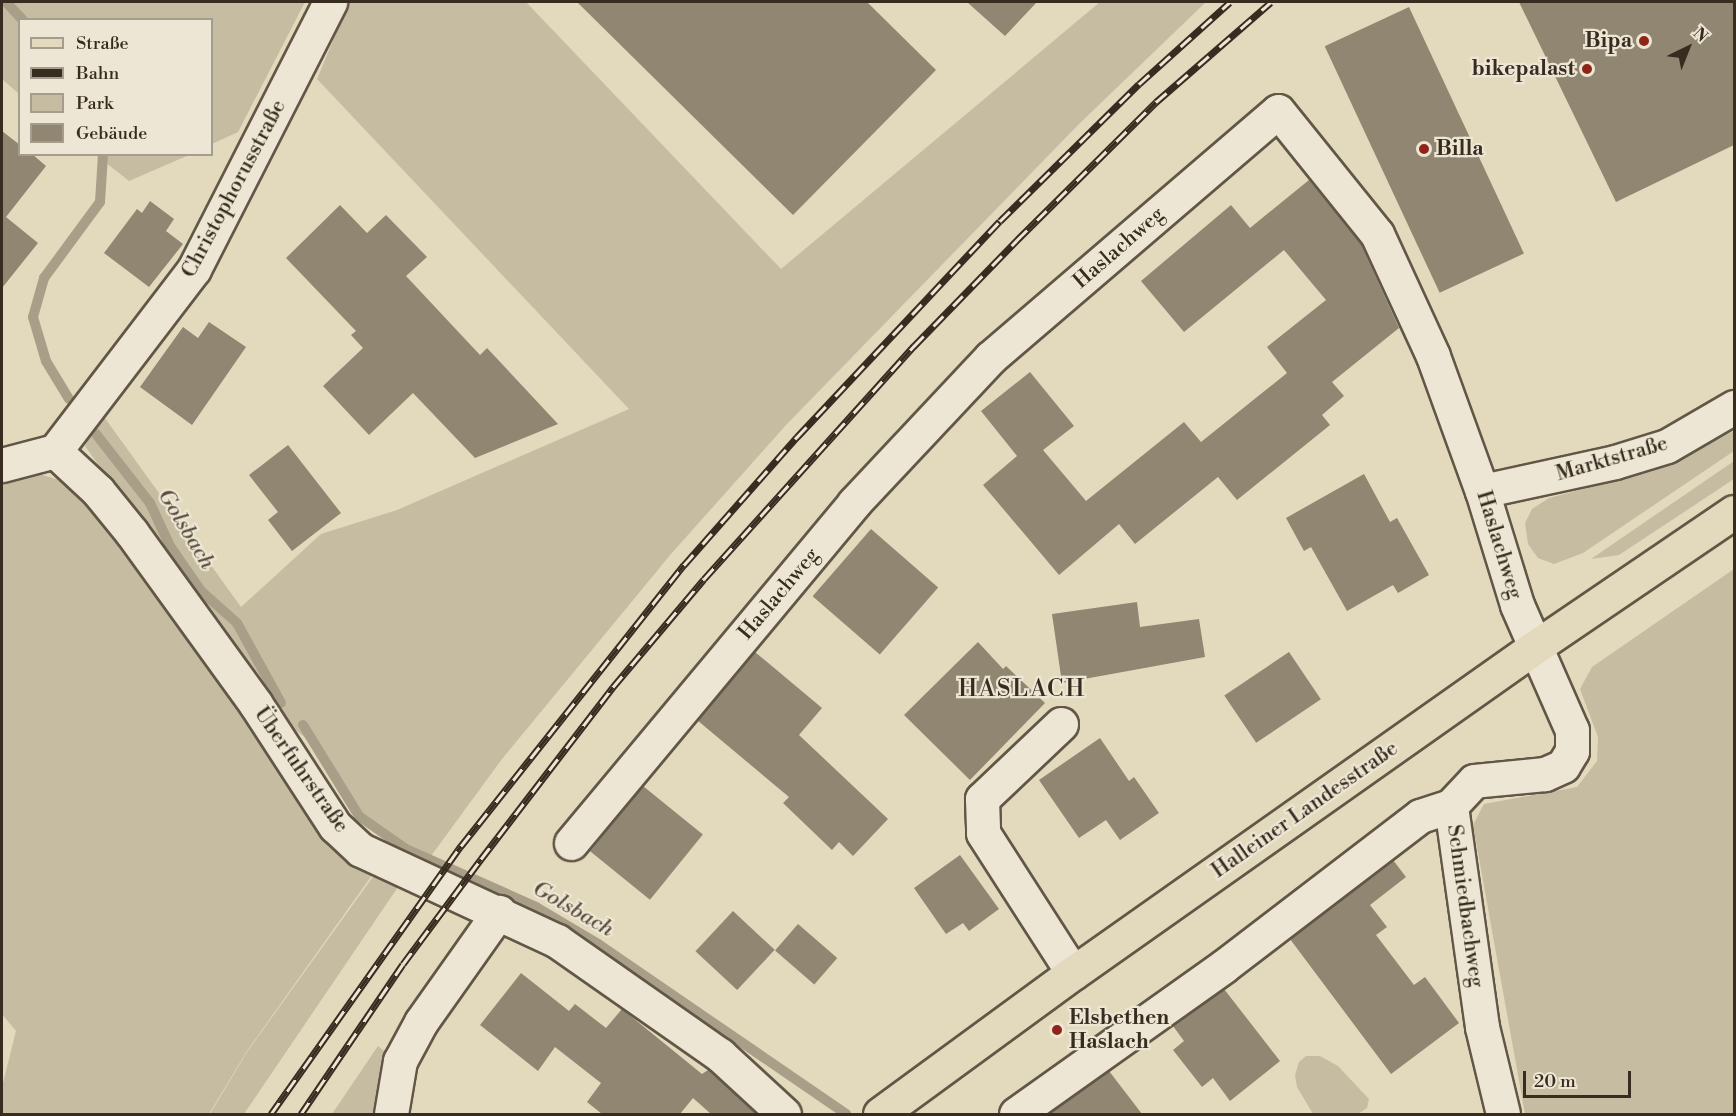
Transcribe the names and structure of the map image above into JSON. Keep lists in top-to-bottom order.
{
  "streets": {
    "main road": ["Halleiner Landesstraße"],
    "street": [
      "Christophorusstraße",
      "Haslachweg",
      "Marktstraße",
      "Überfuhrstraße",
      "Schmiedbachweg"
    ]
  },
  "crossings": [
    ["Christophorusstraße", "Überfuhrstraße"],
    ["Haslachweg", "Marktstraße"],
    ["Haslachweg", "Halleiner Landesstraße"],
    ["Haslachweg", "Schmiedbachweg"],
    ["Halleiner Landesstraße", "Schmiedbachweg"]
  ],
  "districts": ["HASLACH"],
  "water": ["Golsbach"],
  "places": [
    "Bipa",
    "bikepalast",
    "Billa",
    "Elsbethen Haslach"
  ],
  "legend": [
    "Straße",
    "Bahn",
    "Park",
    "Gebäude"
  ],
  "scale_bar": "20 m",
  "north": "top right"
}
